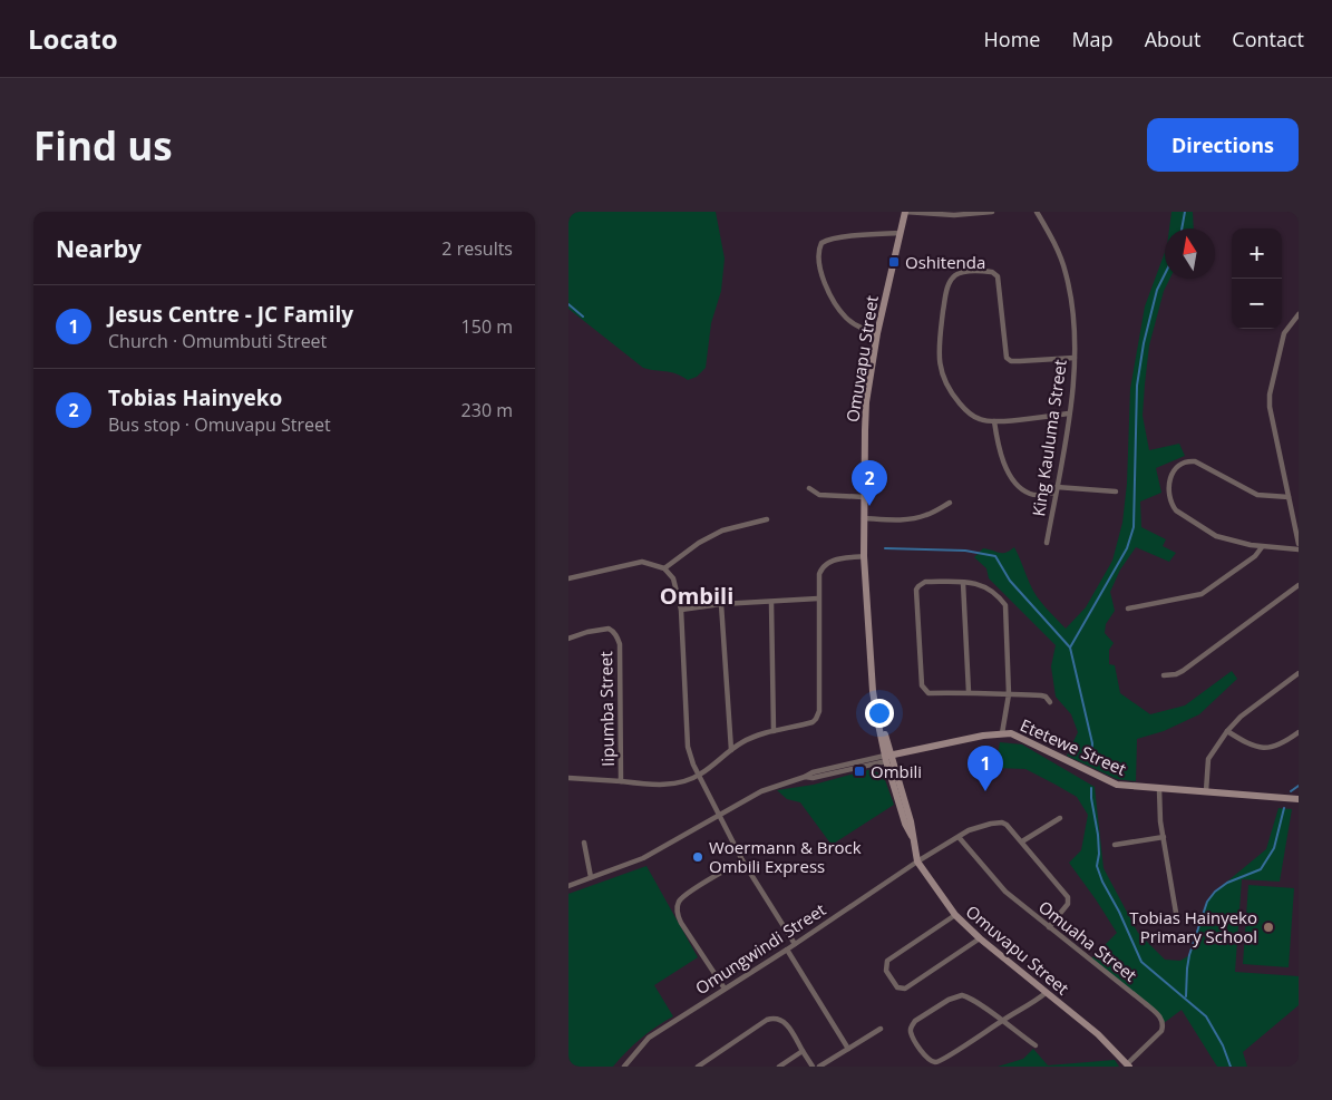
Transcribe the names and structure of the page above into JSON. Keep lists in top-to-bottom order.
{
  "streets": {
    "street": [
      "Omuvapu Street",
      "King Kauluma Street",
      "Iipumba Street",
      "Etetewe Street",
      "Omuaha Street",
      "Omungwindi Street"
    ]
  },
  "crossings": [
    ["Omuvapu Street", "Etetewe Street"],
    ["Omuvapu Street", "Omuaha Street"],
    ["Omuvapu Street", "Omungwindi Street"],
    ["Omuaha Street", "Omungwindi Street"]
  ],
  "districts": ["Ombili"],
  "places": {
    "transit": ["Oshitenda", "Ombili"],
    "other": ["Woermann & Brock Ombili Express", "Tobias Hainyeko Primary School"]
  },
  "north": "top",
  "page": {
    "header": "Locato",
    "nav": [
      "Home",
      "Map",
      "About",
      "Contact"
    ],
    "buttons": "Directions",
    "title": "Find us",
    "heading": ["Nearby", "2 results"],
    "map_buttons": ["+", "−"],
    "list": [
      {
        "mark": "1",
        "name": "Jesus Centre - JC Family",
        "note": "Church · Omumbuti Street",
        "value": "150 m"
      },
      {
        "mark": "2",
        "name": "Tobias Hainyeko",
        "note": "Bus stop · Omuvapu Street",
        "value": "230 m"
      }
    ],
    "pins": ["2", "1"]
  }
}
